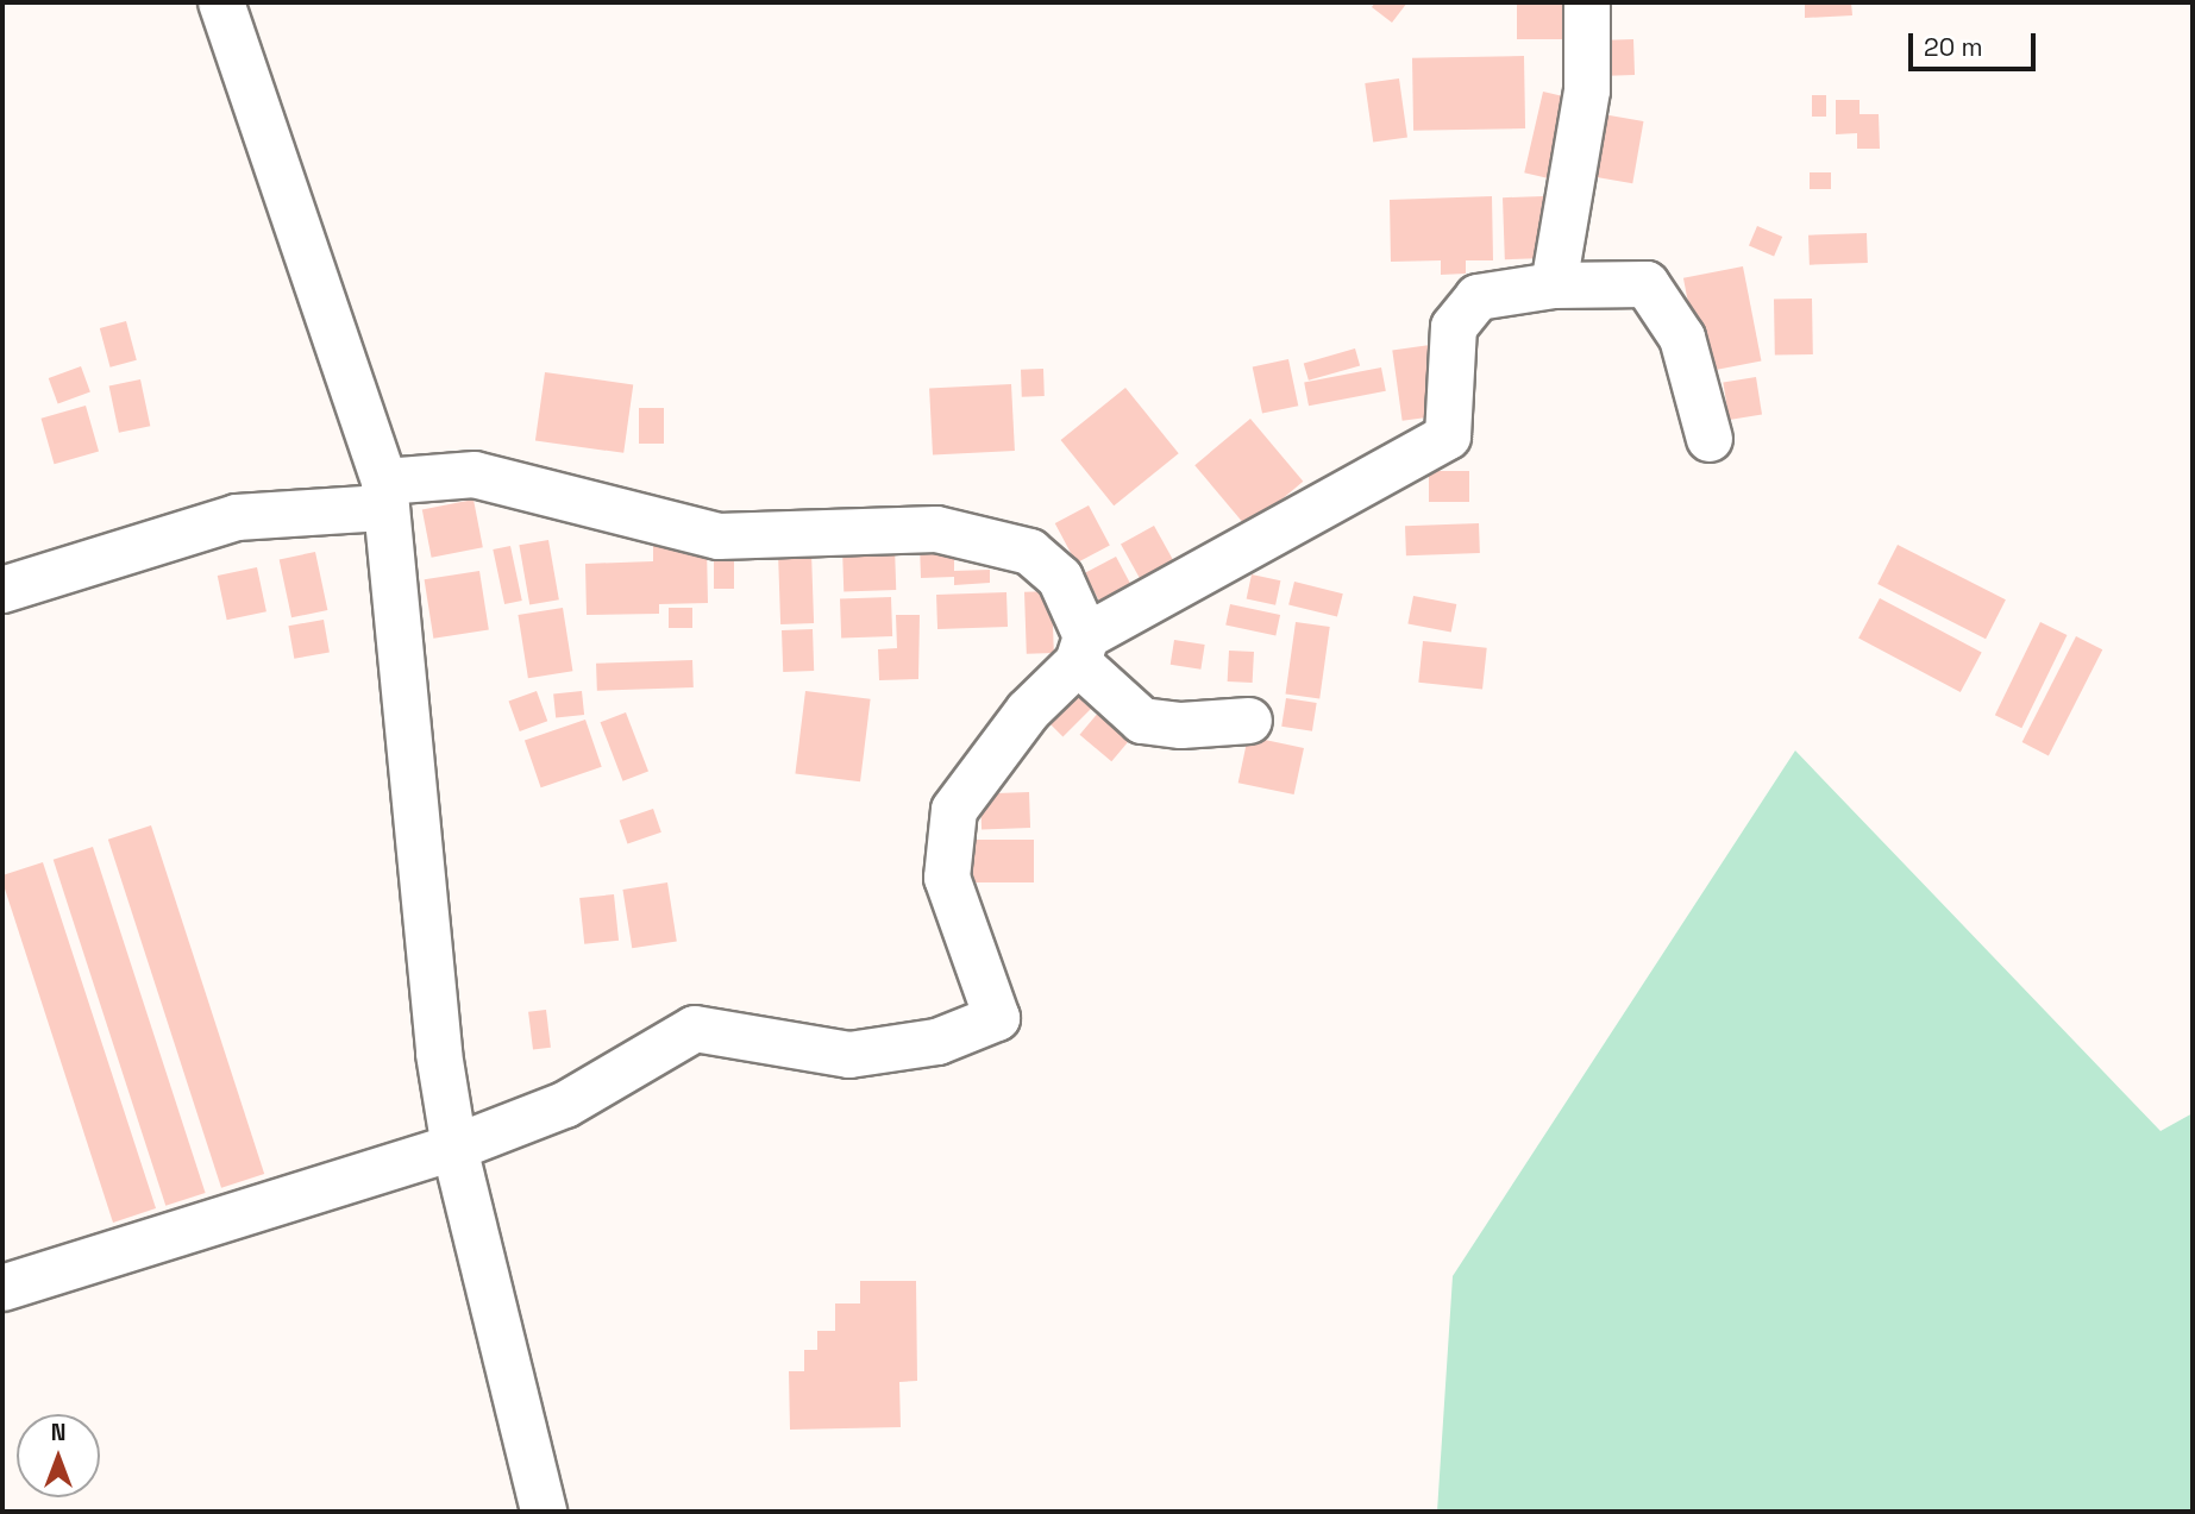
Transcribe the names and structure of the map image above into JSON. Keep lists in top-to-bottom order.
{
  "scale_bar": "20 m",
  "north": "top"
}
